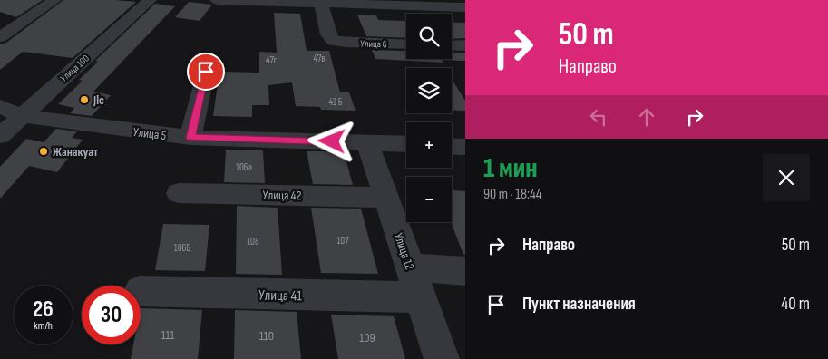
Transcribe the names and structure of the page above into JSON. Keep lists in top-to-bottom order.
{
  "streets": {
    "street": [
      "Улица 6",
      "Улица 100",
      "Улица 5",
      "Улица 42",
      "Улица 12",
      "Улица 41"
    ]
  },
  "crossings": [
    ["Улица 100", "Улица 5"],
    ["Улица 5", "Улица 12"],
    ["Улица 42", "Улица 12"],
    ["Улица 12", "Улица 41"]
  ],
  "places": ["Jlc", "Жанакуат"],
  "house_numbers": [
    "47в",
    "47г",
    "41 Б",
    "106а",
    "107",
    "108",
    "106Б",
    "111",
    "110",
    "109"
  ],
  "page": {
    "turn": ["50 m", "Направо"],
    "map_buttons": ["+", "−"],
    "heading": ["1 мин", "90 m · 18:44"],
    "list": [
      {
        "name": "Направо",
        "value": "50 m"
      },
      {
        "name": "Пункт назначения",
        "value": "40 m"
      }
    ],
    "speed": "26 km/h",
    "limit": "30"
  }
}
